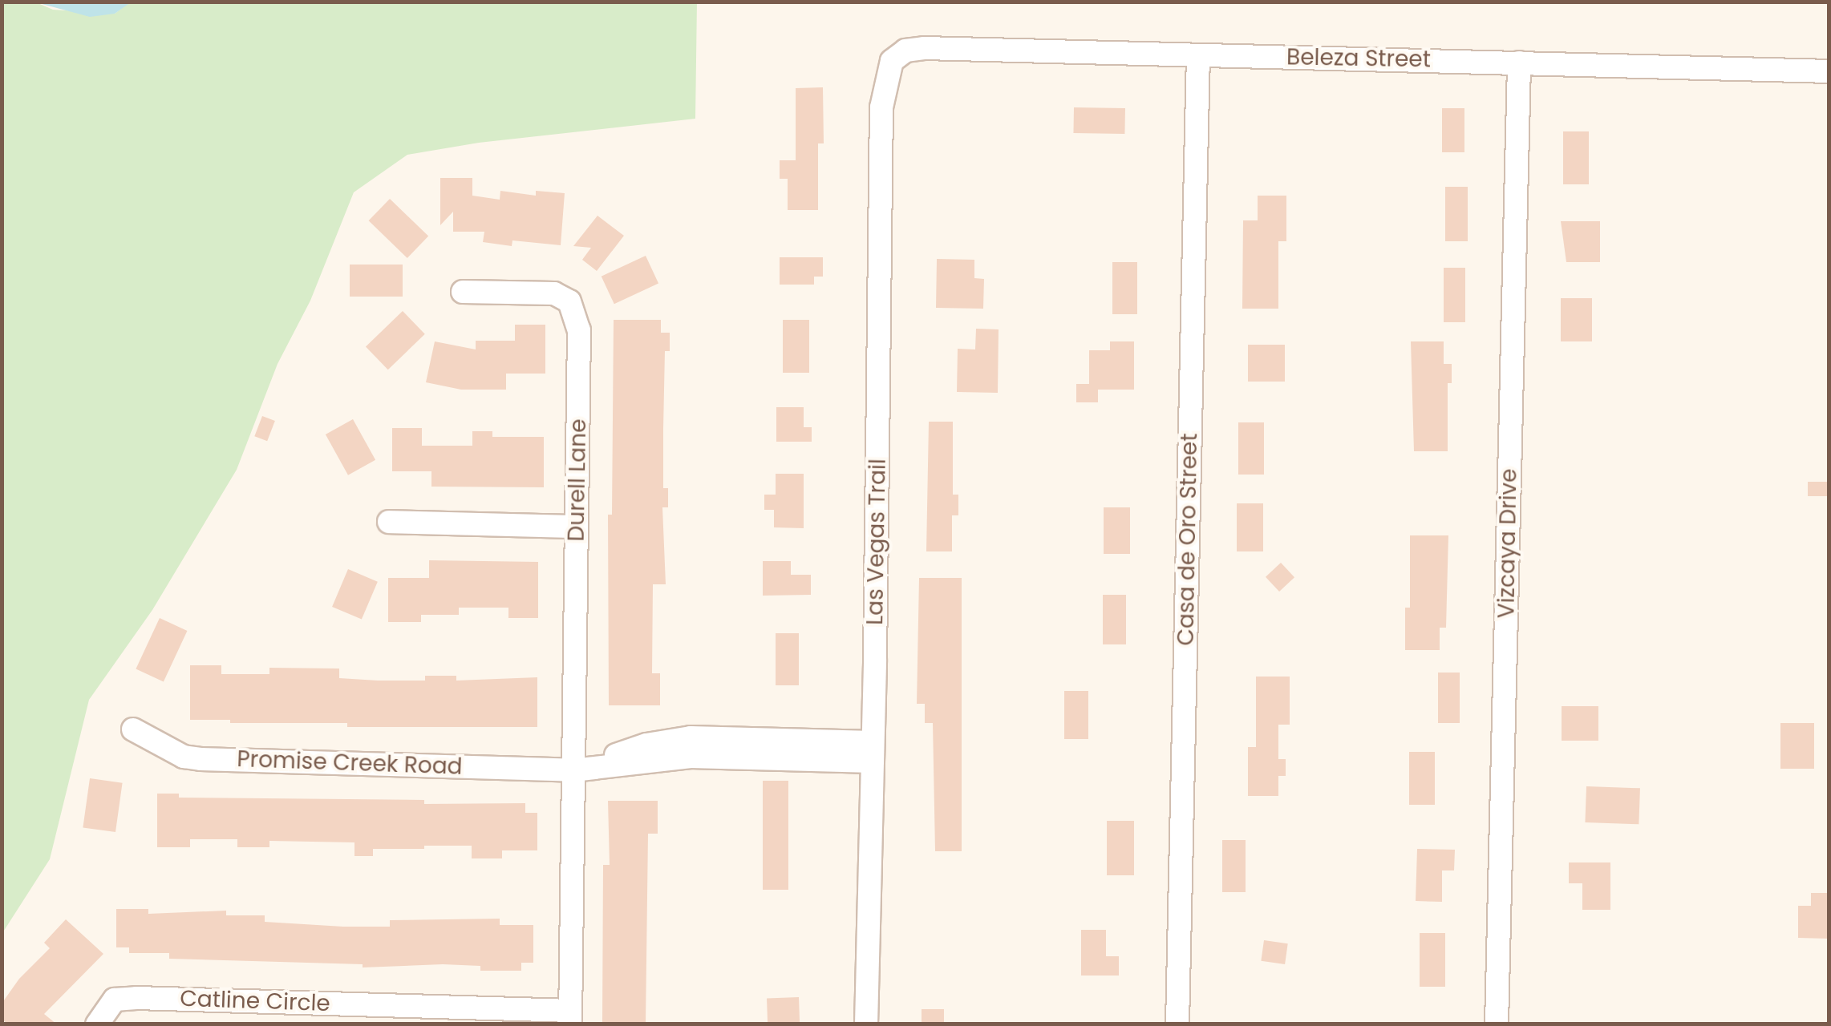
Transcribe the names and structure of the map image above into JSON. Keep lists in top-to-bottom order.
{
  "streets": {
    "street": [
      "Beleza Street",
      "Durell Lane",
      "Casa de Oro Street",
      "Las Vegas Trail",
      "Vizcaya Drive",
      "Promise Creek Road",
      "Catline Circle"
    ]
  },
  "crossings": [
    ["Beleza Street", "Casa de Oro Street"],
    ["Beleza Street", "Las Vegas Trail"],
    ["Beleza Street", "Vizcaya Drive"],
    ["Durell Lane", "Promise Creek Road"],
    ["Durell Lane", "Catline Circle"],
    ["Las Vegas Trail", "Promise Creek Road"],
    ["Promise Creek Road", "Catline Circle"]
  ]
}
